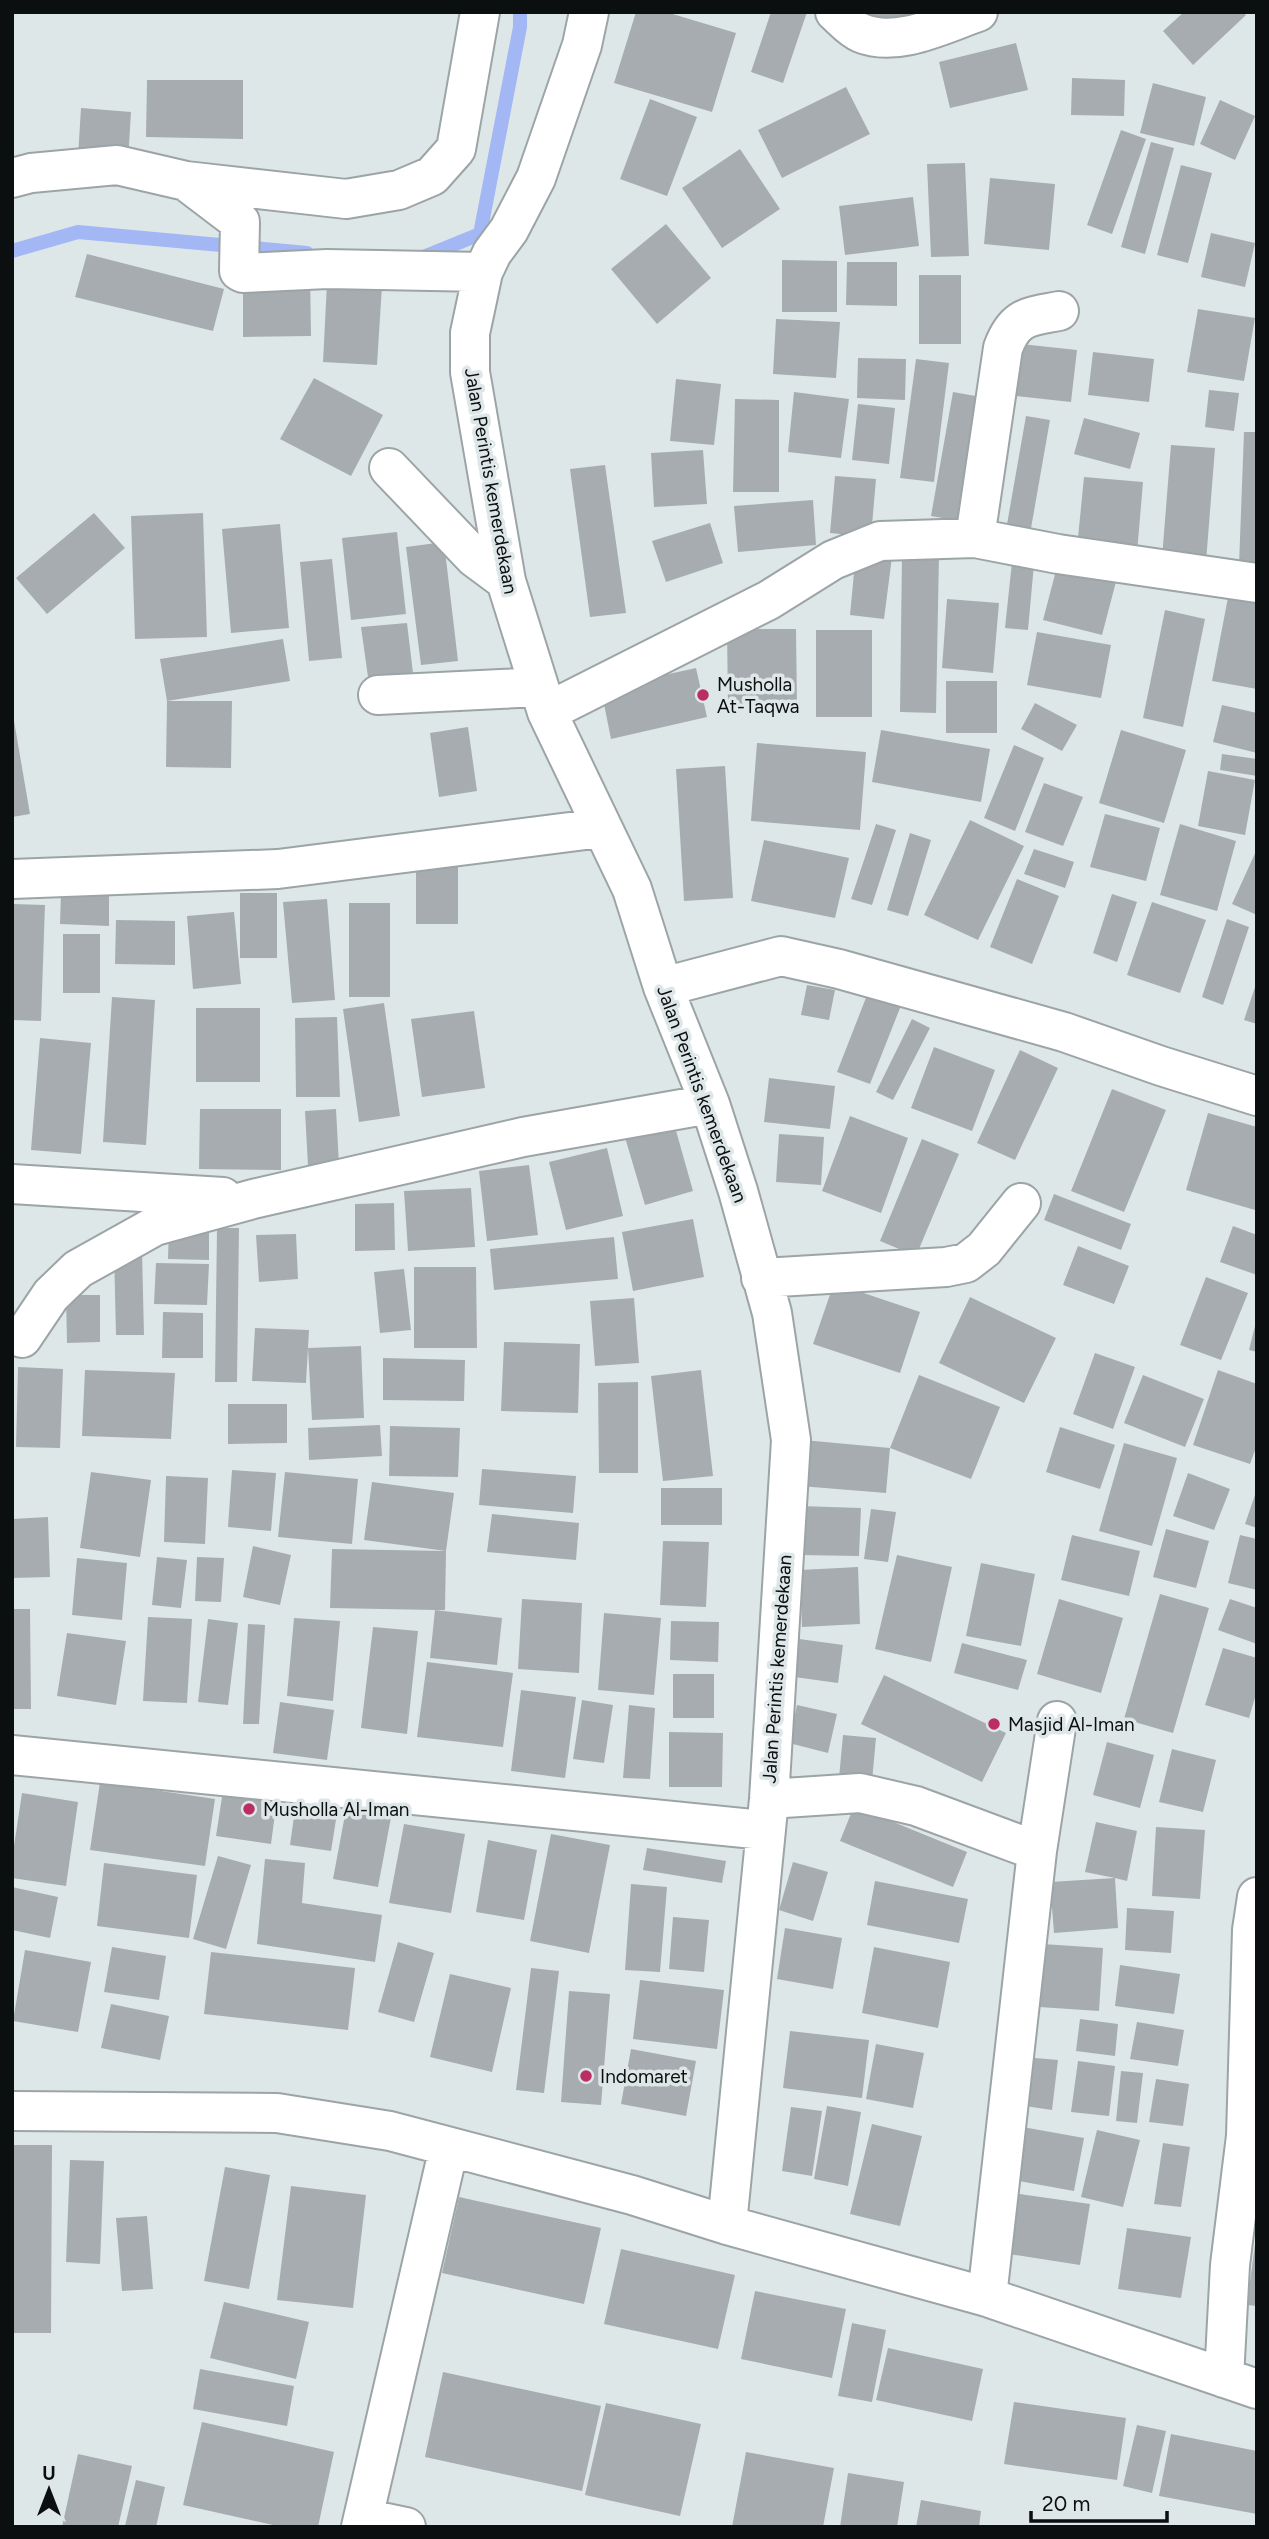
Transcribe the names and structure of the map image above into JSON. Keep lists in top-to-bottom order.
{
  "streets": {
    "street": ["Jalan Perintis kemerdekaan"]
  },
  "places": [
    "Musholla At-Taqwa",
    "Masjid Al-Iman",
    "Musholla Al-Iman",
    "Indomaret"
  ],
  "scale_bar": "20 m",
  "north": "top"
}
